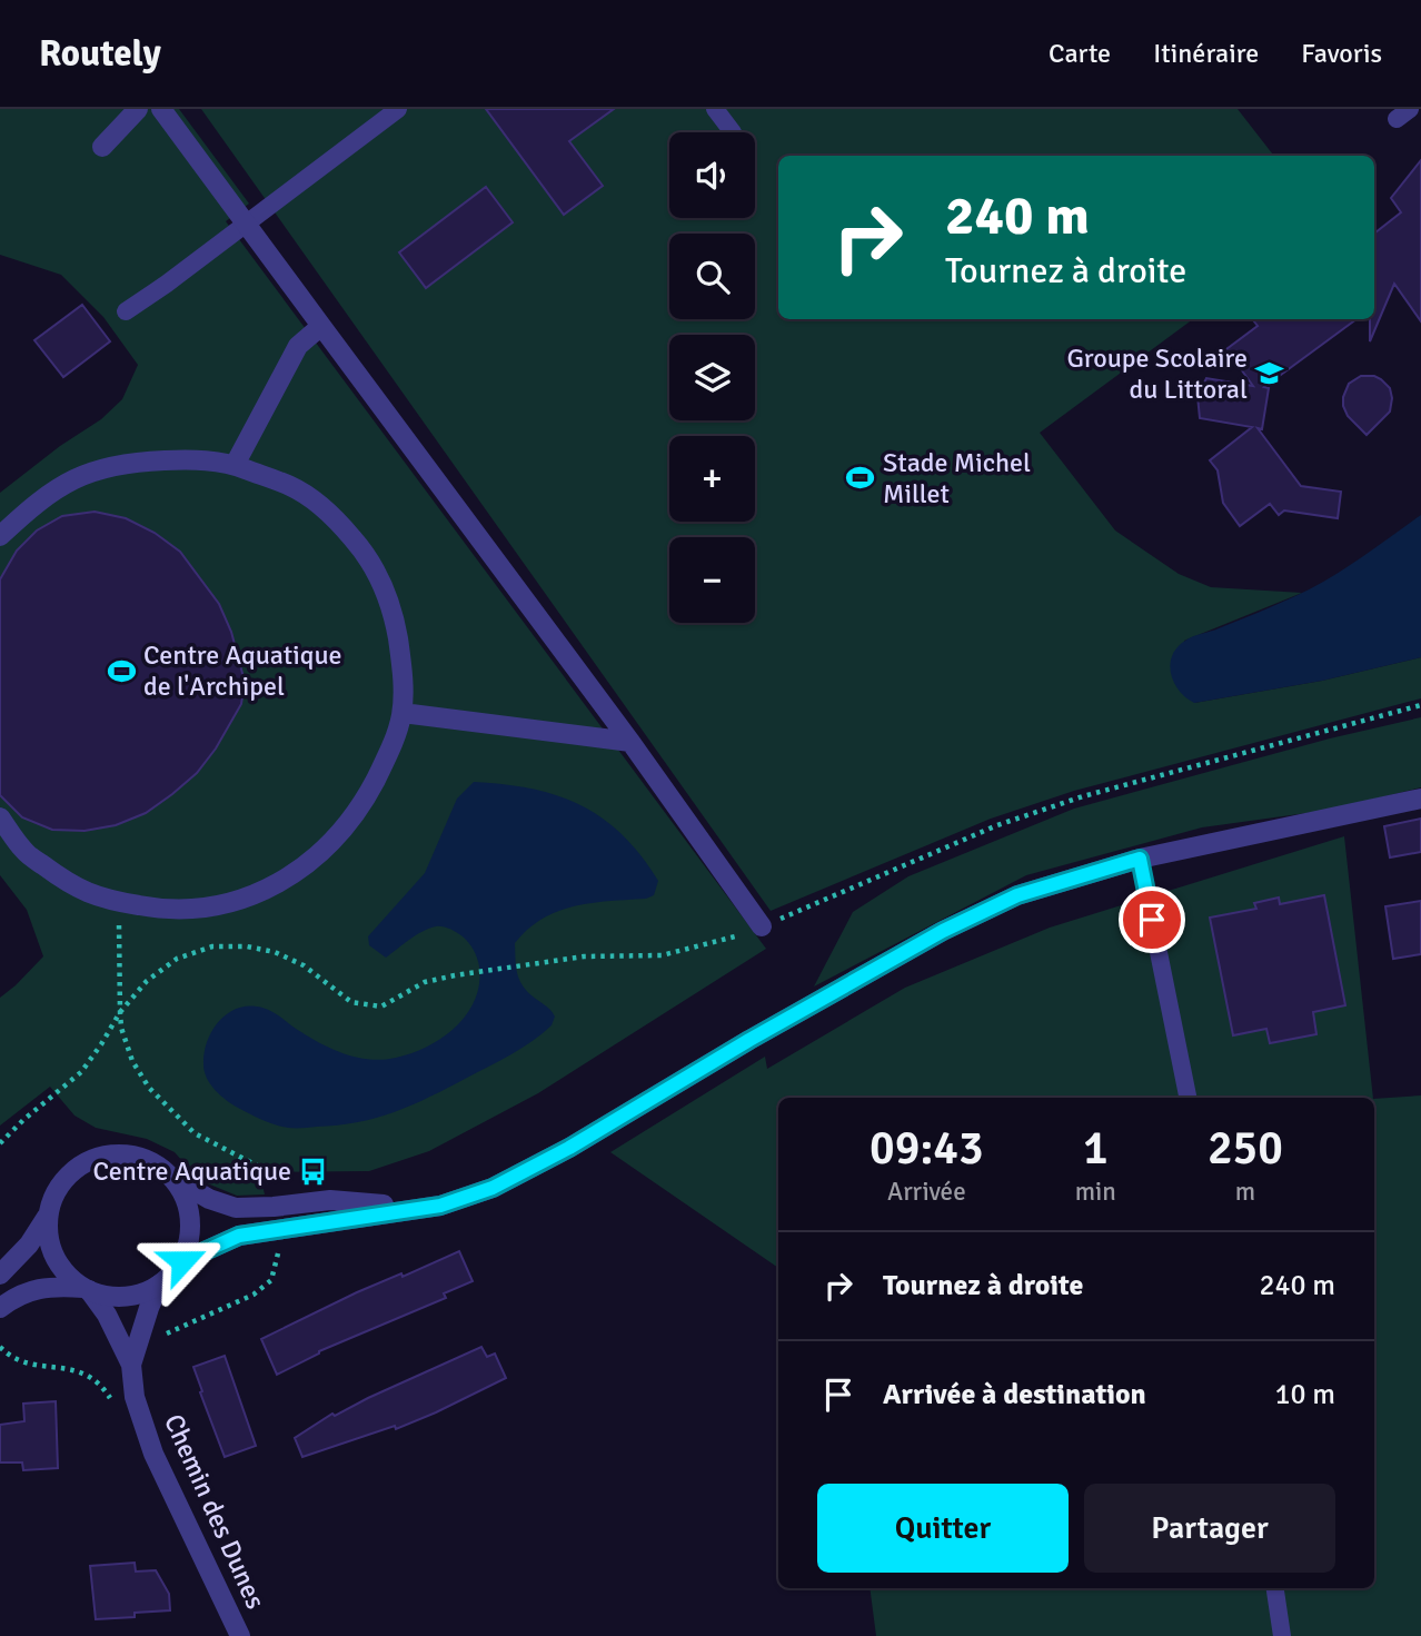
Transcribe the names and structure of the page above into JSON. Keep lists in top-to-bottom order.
{
  "streets": {
    "street": ["Chemin des Dunes"]
  },
  "places": {
    "school or university": ["Groupe Scolaire du Littoral"],
    "sports": ["Stade Michel Millet", "Centre Aquatique de l'Archipel"],
    "bus stop": ["Centre Aquatique"]
  },
  "page": {
    "header": "Routely",
    "nav": ["Carte", "Itinéraire", "Favoris"],
    "map_buttons": ["+", "−"],
    "turn": ["240 m", "Tournez à droite"],
    "eta": [
      "09:43",
      "Arrivée",
      "1",
      "min",
      "250",
      "m"
    ],
    "list": [
      {
        "name": "Tournez à droite",
        "value": "240 m"
      },
      {
        "name": "Arrivée à destination",
        "value": "10 m"
      }
    ],
    "buttons": ["Quitter", "Partager"]
  }
}
